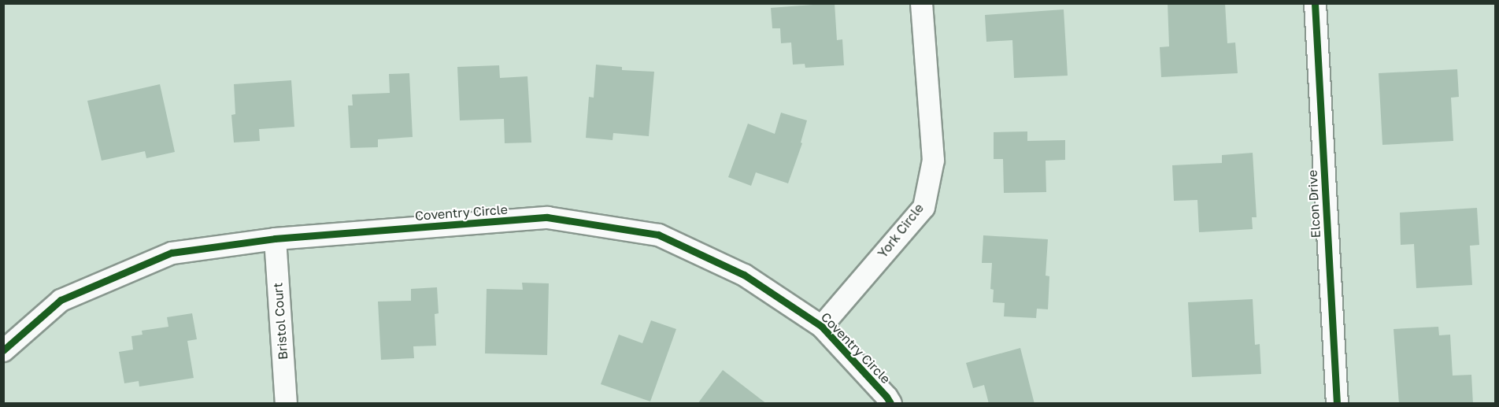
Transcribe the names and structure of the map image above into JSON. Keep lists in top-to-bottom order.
{
  "streets": {
    "street": [
      "Elcon Drive",
      "Coventry Circle",
      "York Circle",
      "Bristol Court"
    ]
  },
  "crossings": [
    ["Coventry Circle", "York Circle"],
    ["Coventry Circle", "Bristol Court"]
  ]
}
